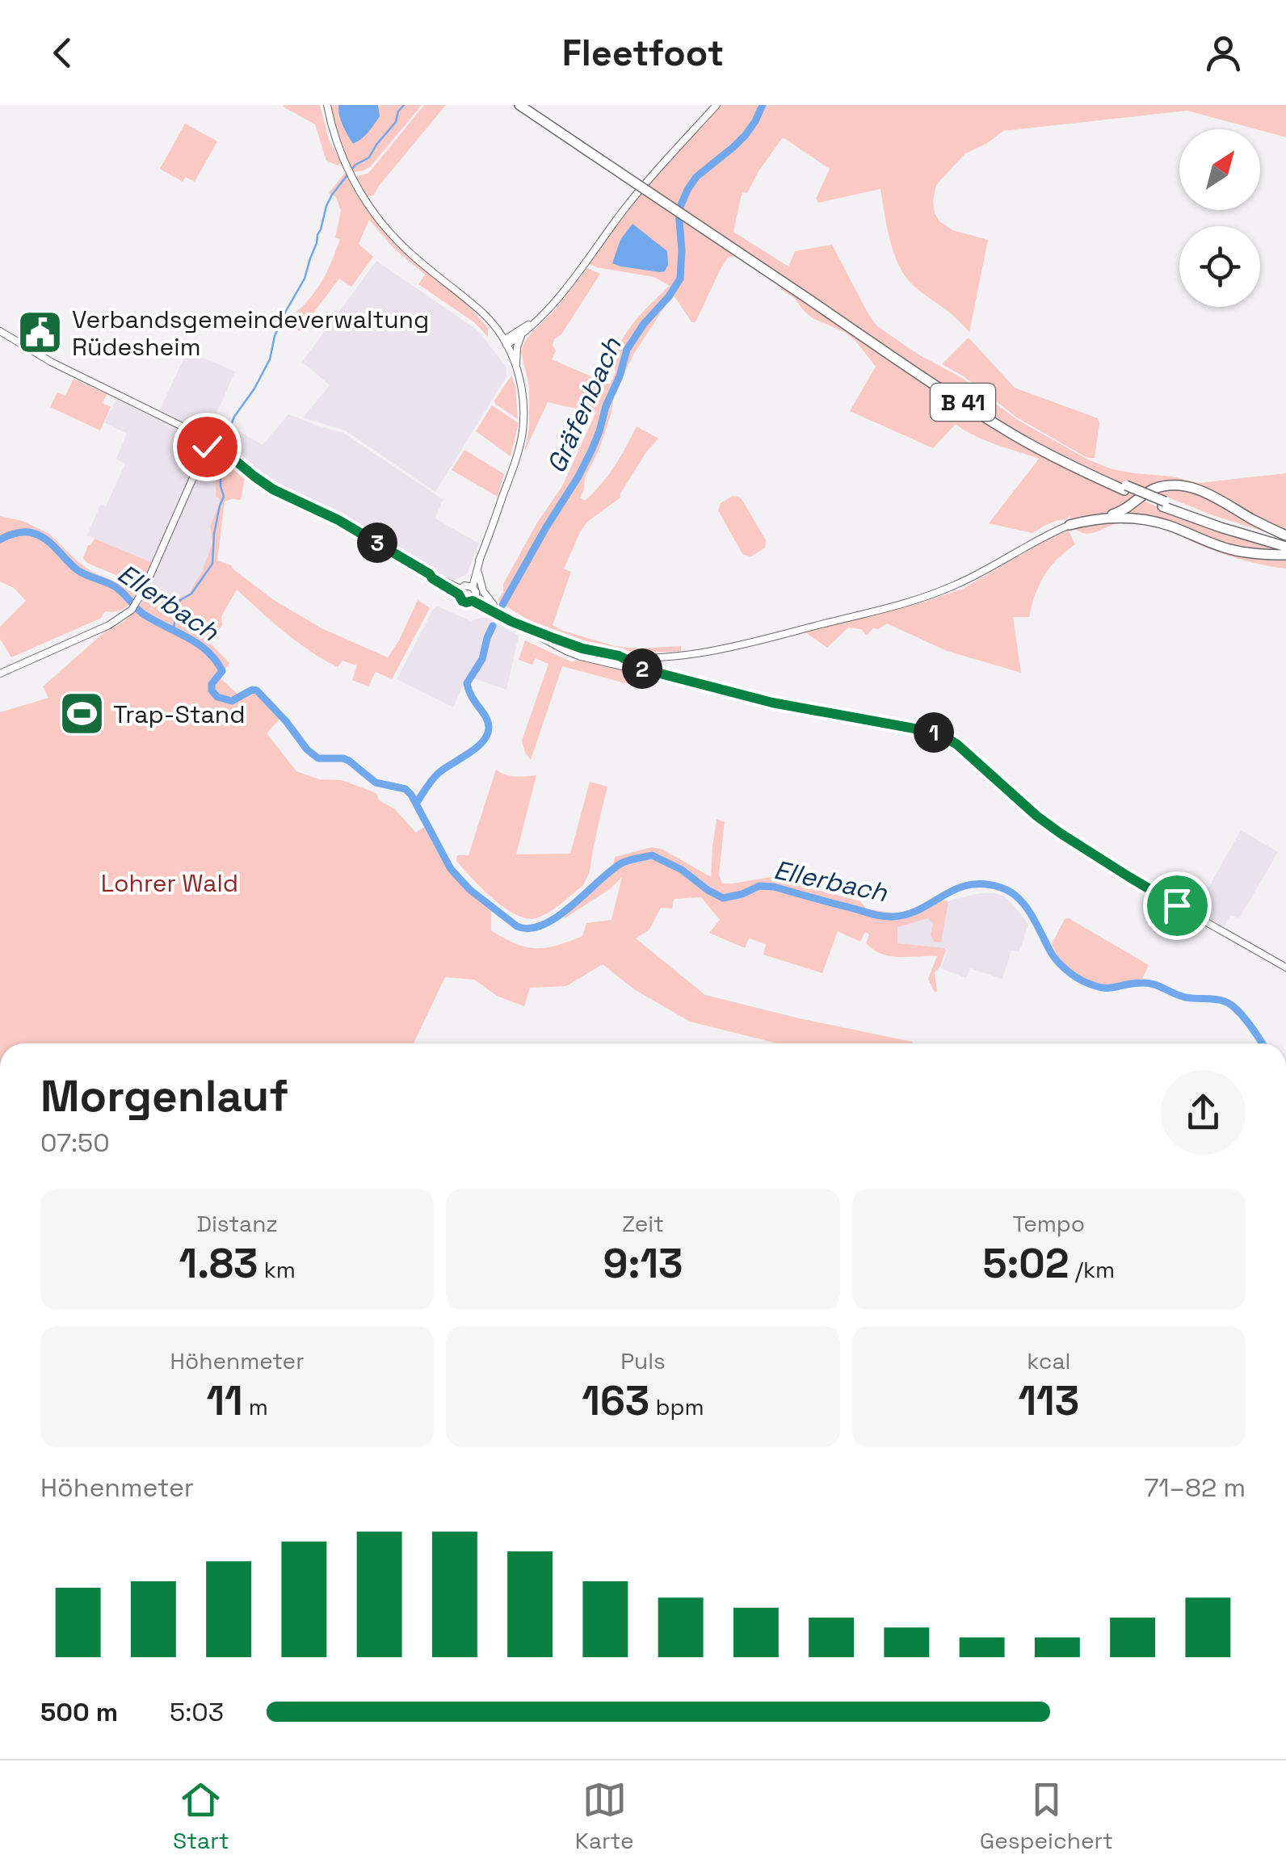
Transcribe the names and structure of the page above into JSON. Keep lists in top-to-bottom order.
{
  "streets": {
    "highway": ["B 41"]
  },
  "water": ["Gräfenbach", "Ellerbach"],
  "parks": ["Lohrer Wald"],
  "places": {
    "public building": ["Verbandsgemeindeverwaltung Rüdesheim"],
    "sports": ["Trap-Stand"]
  },
  "north": "top right",
  "page": {
    "header": "Fleetfoot",
    "pins": ["3", "2", "1"],
    "heading": ["Morgenlauf", "07:50"],
    "stats": [
      ["Distanz", "1.83 km"],
      ["Zeit", "9:13"],
      ["Tempo", "5:02 /km"],
      ["Höhenmeter", "11 m"],
      ["Puls", "163 bpm"],
      ["kcal", "113"]
    ],
    "chart": ["Höhenmeter", "71–82 m"],
    "list": [
      {
        "name": "500 m",
        "note": "5:03"
      }
    ],
    "tabs": ["Start", "Karte", "Gespeichert"]
  }
}
